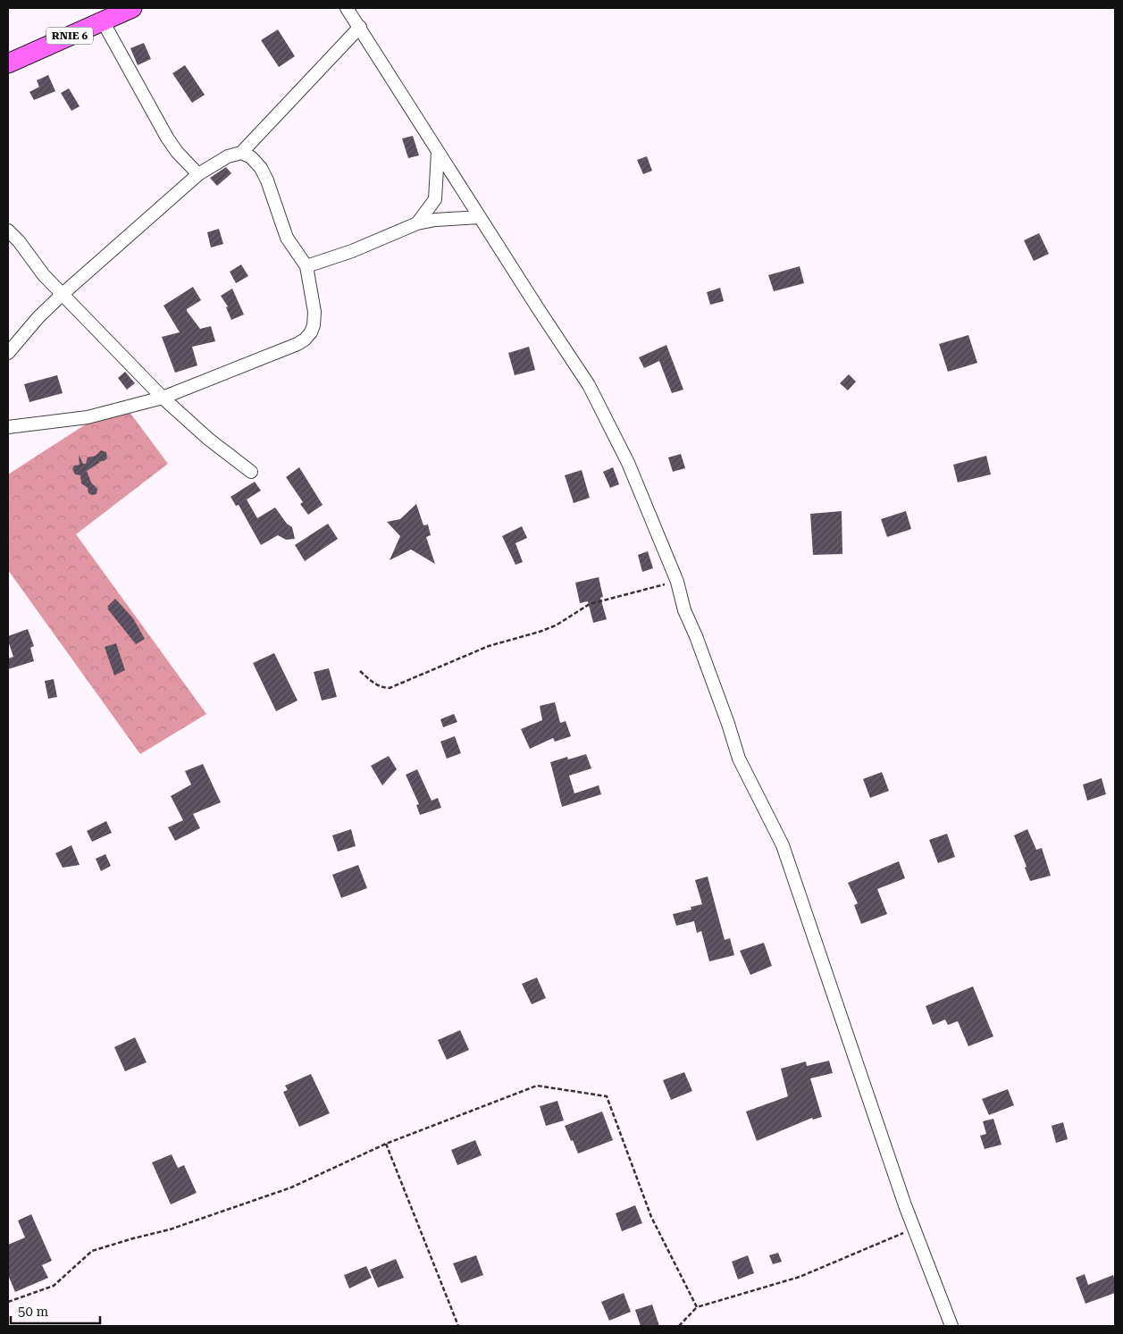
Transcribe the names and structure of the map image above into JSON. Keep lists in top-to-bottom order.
{
  "streets": {
    "main road": ["RNIE 6"]
  },
  "scale_bar": "50 m"
}
